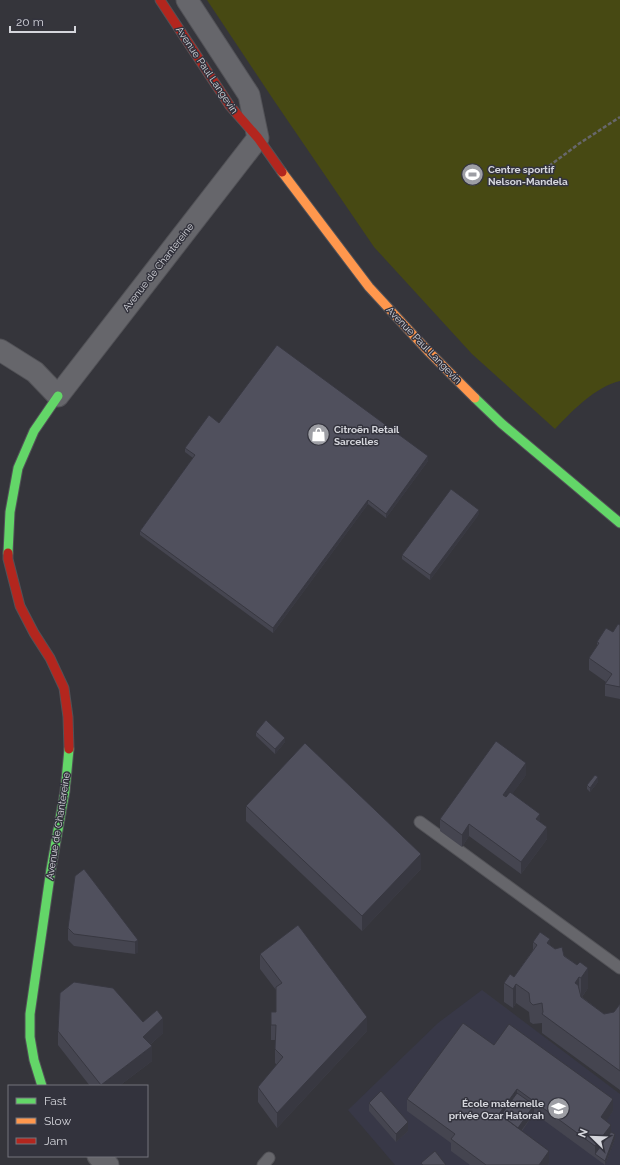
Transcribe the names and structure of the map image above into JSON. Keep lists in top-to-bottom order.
{
  "streets": {
    "street": ["Avenue Paul Langevin", "Avenue de Chantereine"]
  },
  "crossings": [
    ["Avenue Paul Langevin", "Avenue de Chantereine"]
  ],
  "places": {
    "sports": ["Centre sportif Nelson-Mandela"],
    "shop": ["Citroën Retail Sarcelles"],
    "school or university": ["École maternelle privée Ozar Hatorah"]
  },
  "legend": ["Fast", "Slow", "Jam"],
  "scale_bar": "20 m",
  "north": "top left"
}
